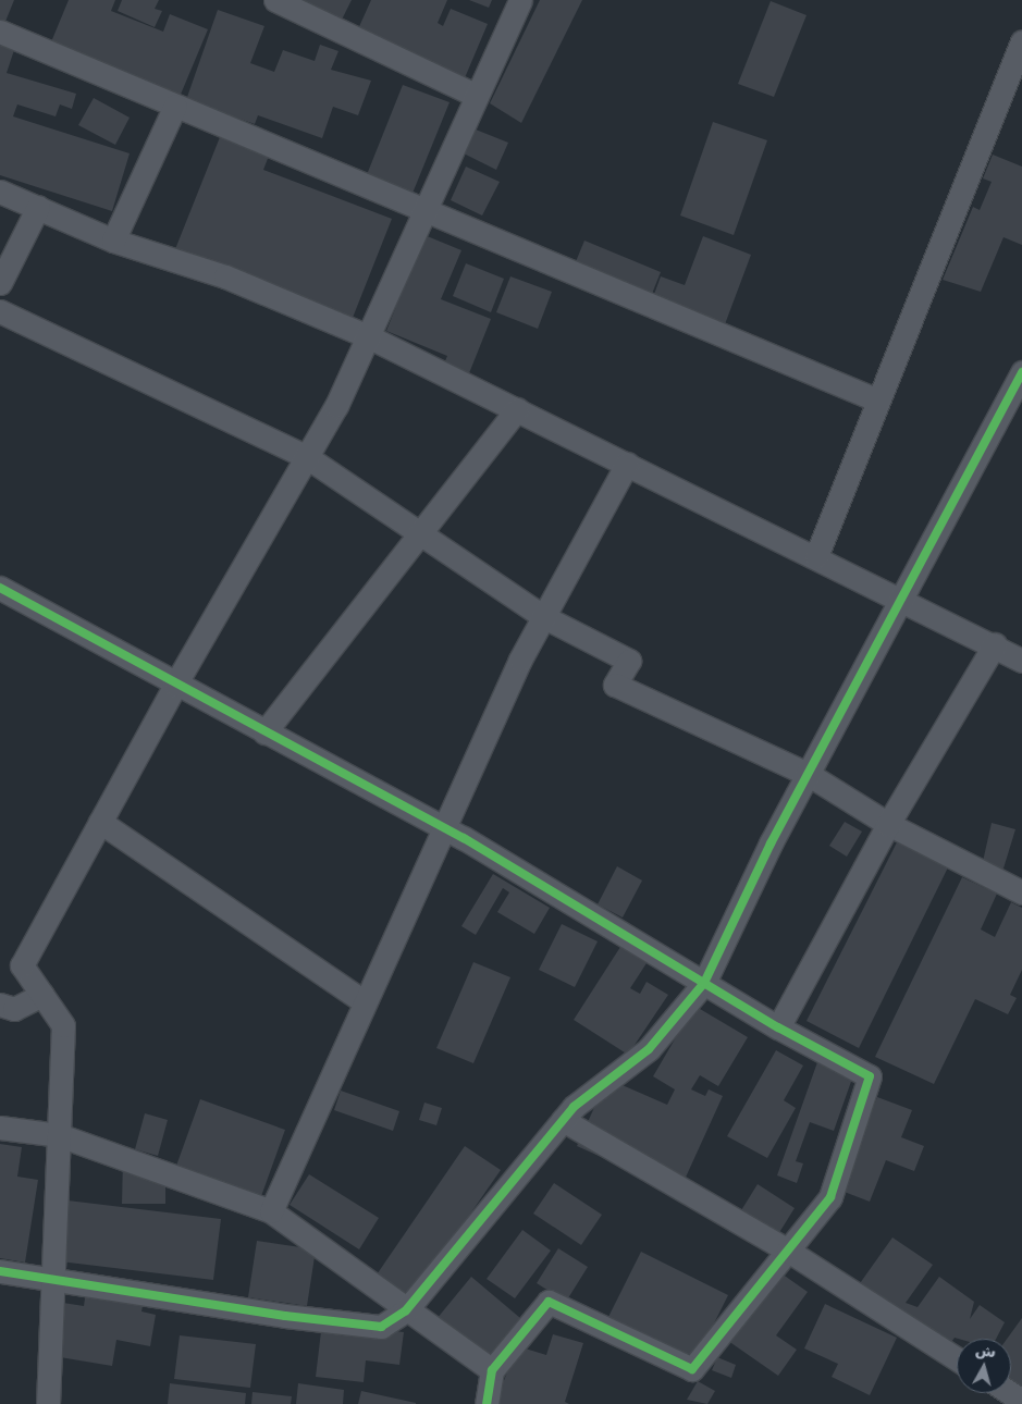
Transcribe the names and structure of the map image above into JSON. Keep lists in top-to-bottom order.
{
  "north": "top"
}
